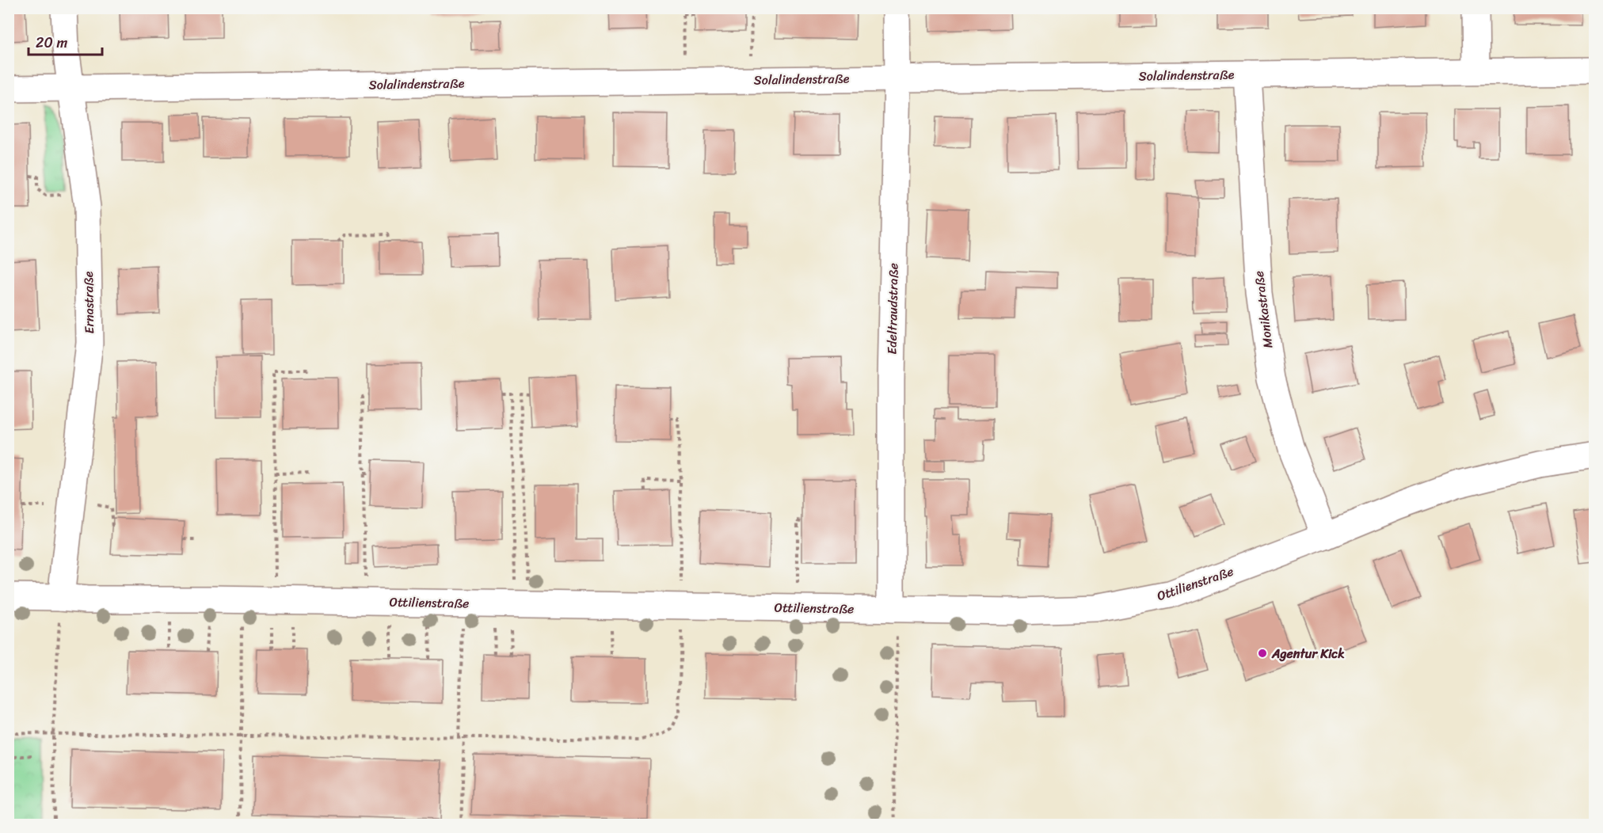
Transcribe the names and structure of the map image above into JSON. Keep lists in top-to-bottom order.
{
  "streets": {
    "street": [
      "Solalindenstraße",
      "Ernastraße",
      "Edeltraudstraße",
      "Monikastraße",
      "Ottilienstraße"
    ]
  },
  "crossings": [
    ["Solalindenstraße", "Ernastraße"],
    ["Solalindenstraße", "Edeltraudstraße"],
    ["Solalindenstraße", "Monikastraße"],
    ["Ernastraße", "Ottilienstraße"],
    ["Edeltraudstraße", "Ottilienstraße"],
    ["Monikastraße", "Ottilienstraße"]
  ],
  "places": ["Agentur Kick"],
  "scale_bar": "20 m"
}
